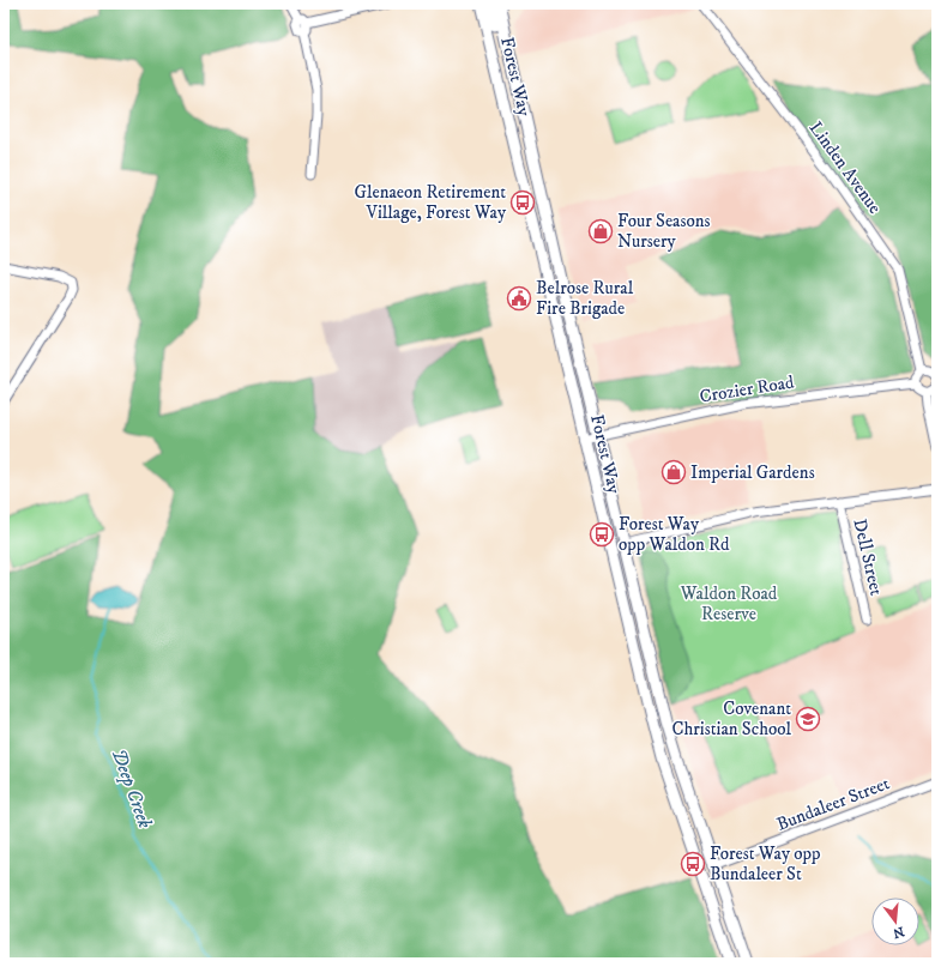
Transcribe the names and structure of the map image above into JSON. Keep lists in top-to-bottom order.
{
  "streets": {
    "main road": ["Forest Way"],
    "street": [
      "Linden Avenue",
      "Crozier Road",
      "Dell Street",
      "Bundaleer Street"
    ]
  },
  "crossings": [
    ["Forest Way", "Crozier Road"],
    ["Forest Way", "Bundaleer Street"]
  ],
  "water": ["Deep Creek"],
  "parks": ["Waldon Road Reserve"],
  "places": {
    "bus stop": ["Glenaeon Retirement Village, Forest Way", "Forest Way opp Waldon Rd", "Forest Way opp Bundaleer St"],
    "shop": ["Four Seasons Nursery", "Imperial Gardens"],
    "public building": ["Belrose Rural Fire Brigade"],
    "school or university": ["Covenant Christian School"]
  },
  "north": "bottom"
}
